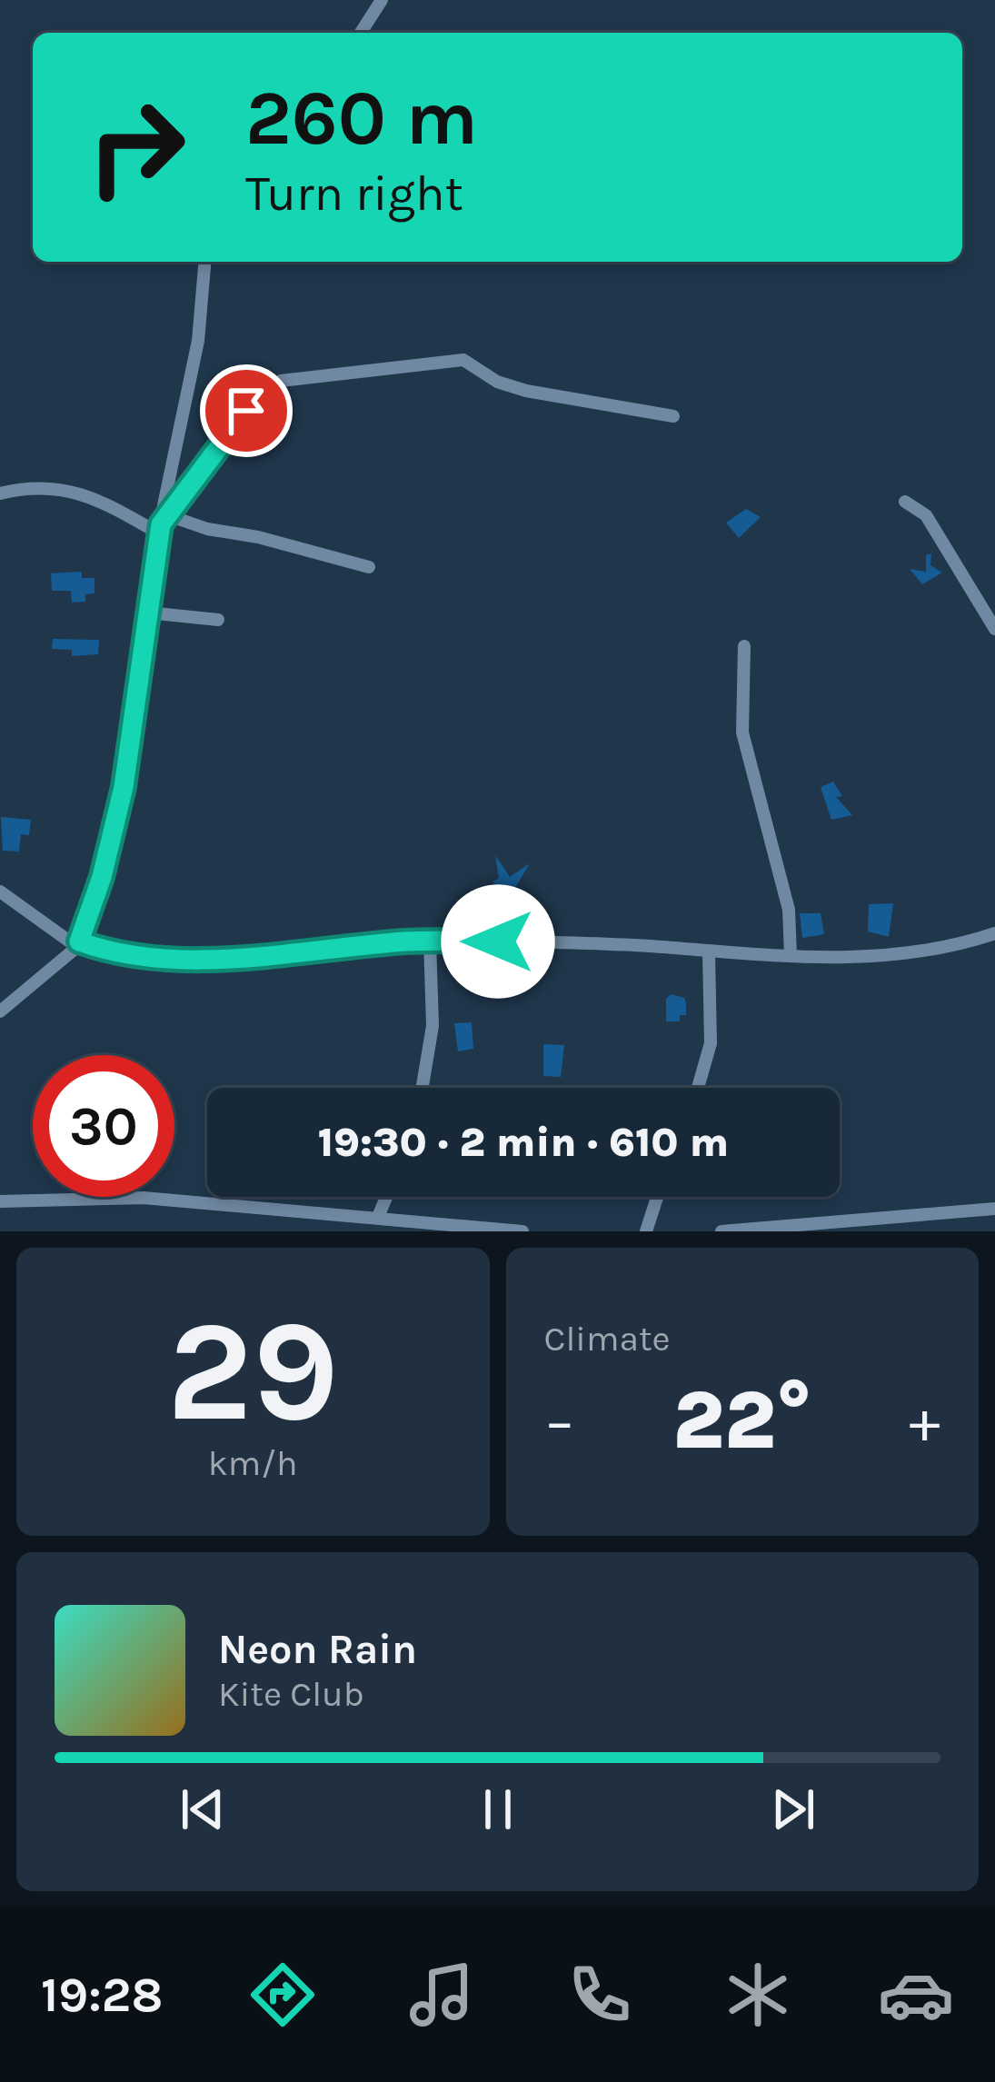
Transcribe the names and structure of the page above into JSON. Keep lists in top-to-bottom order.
{
  "page": {
    "turn": ["260 m", "Turn right"],
    "limit": "30",
    "trip": "19:30 · 2 min · 610 m",
    "tile": [
      ["29", "km/h"],
      "Climate"
    ],
    "heat": ["−", "22°", "+"],
    "song": ["Neon Rain", "Kite Club"],
    "tabs": "19:28"
  }
}
